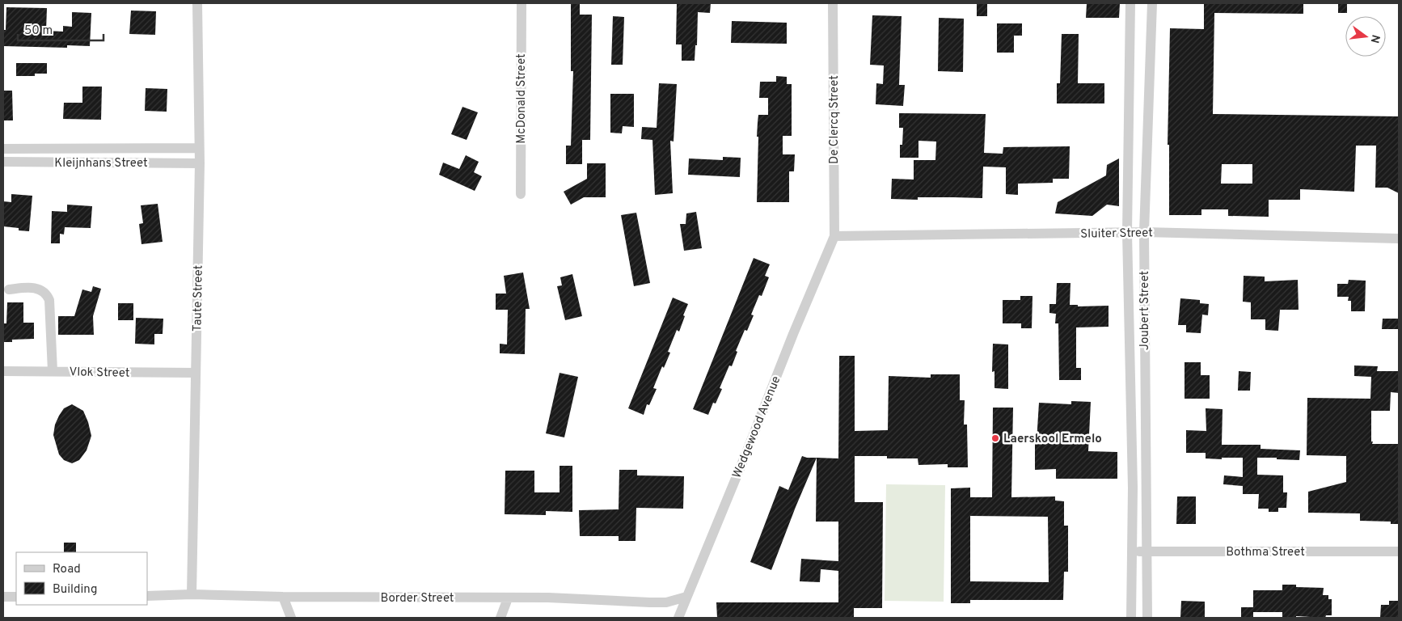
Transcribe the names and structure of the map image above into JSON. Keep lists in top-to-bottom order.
{
  "streets": {
    "street": [
      "McDonald Street",
      "De Clercq Street",
      "Kleijnhans Street",
      "Sluiter Street",
      "Taute Street",
      "Joubert Street",
      "Vlok Street",
      "Wedgewood Avenue",
      "Bothma Street",
      "Border Street"
    ]
  },
  "crossings": [
    ["De Clercq Street", "Sluiter Street"],
    ["De Clercq Street", "Wedgewood Avenue"],
    ["Kleijnhans Street", "Taute Street"],
    ["Sluiter Street", "Joubert Street"],
    ["Sluiter Street", "Wedgewood Avenue"],
    ["Taute Street", "Vlok Street"],
    ["Taute Street", "Border Street"],
    ["Joubert Street", "Bothma Street"],
    ["Wedgewood Avenue", "Border Street"]
  ],
  "places": ["Laerskool Ermelo"],
  "legend": ["Road", "Building"],
  "scale_bar": "50 m",
  "north": "right"
}
